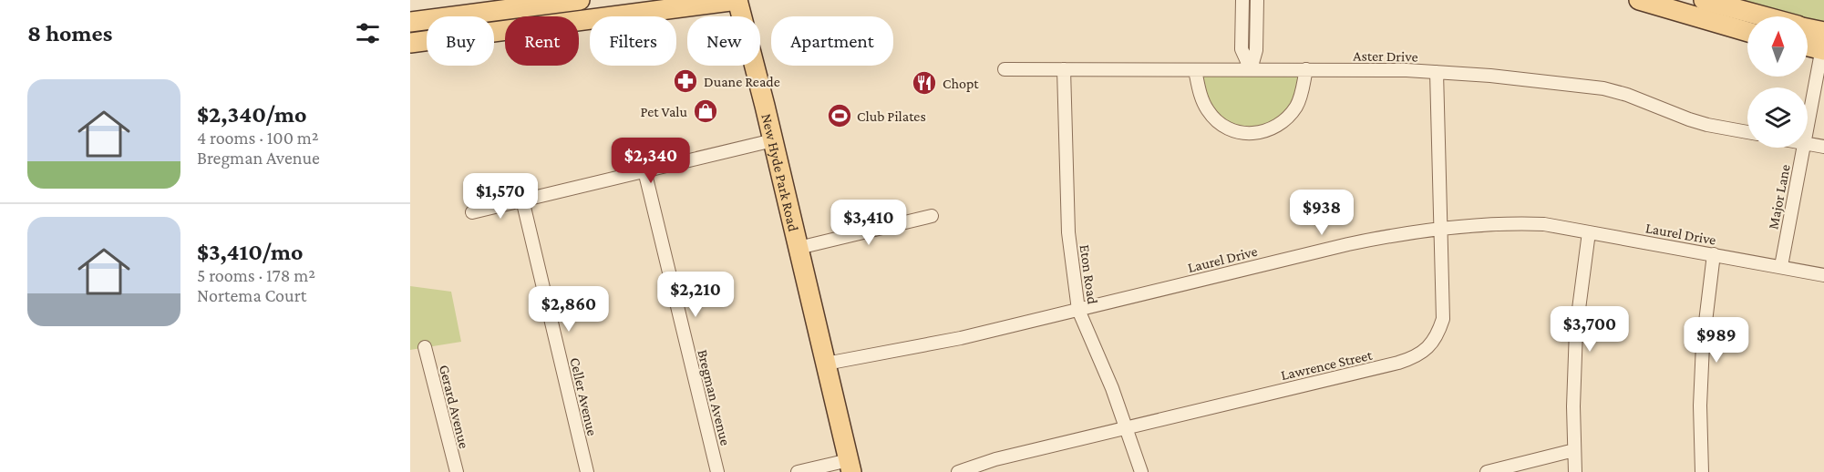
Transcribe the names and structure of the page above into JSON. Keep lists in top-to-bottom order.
{
  "streets": {
    "main road": ["New Hyde Park Road"],
    "street": [
      "Aster Drive",
      "Major Lane",
      "Laurel Drive",
      "Eton Road",
      "Lawrence Street",
      "Celler Avenue",
      "Bregman Avenue",
      "Gerard Avenue"
    ]
  },
  "crossings": [
    ["Aster Drive", "Eton Road"],
    ["Aster Drive", "Lawrence Street"],
    ["New Hyde Park Road", "Laurel Drive"],
    ["Major Lane", "Laurel Drive"],
    ["Laurel Drive", "Eton Road"],
    ["Laurel Drive", "Lawrence Street"],
    ["Eton Road", "Lawrence Street"]
  ],
  "places": {
    "pharmacy": ["Duane Reade"],
    "restaurant": ["Chopt"],
    "shop": ["Pet Valu"],
    "sports": ["Club Pilates"]
  },
  "north": "top",
  "page": {
    "heading": "8 homes",
    "chip": [
      "Buy",
      "Rent",
      "Filters",
      "New",
      "Apartment"
    ],
    "list": [
      {
        "name": "$2,340/mo",
        "note": "4 rooms · 100 m² · Bregman Avenue"
      },
      {
        "name": "$3,410/mo",
        "note": "5 rooms · 178 m² · Nortema Court"
      }
    ],
    "price": [
      "$2,340",
      "$1,570",
      "$938",
      "$3,410",
      "$2,210",
      "$2,860",
      "$3,700",
      "$989"
    ]
  }
}
